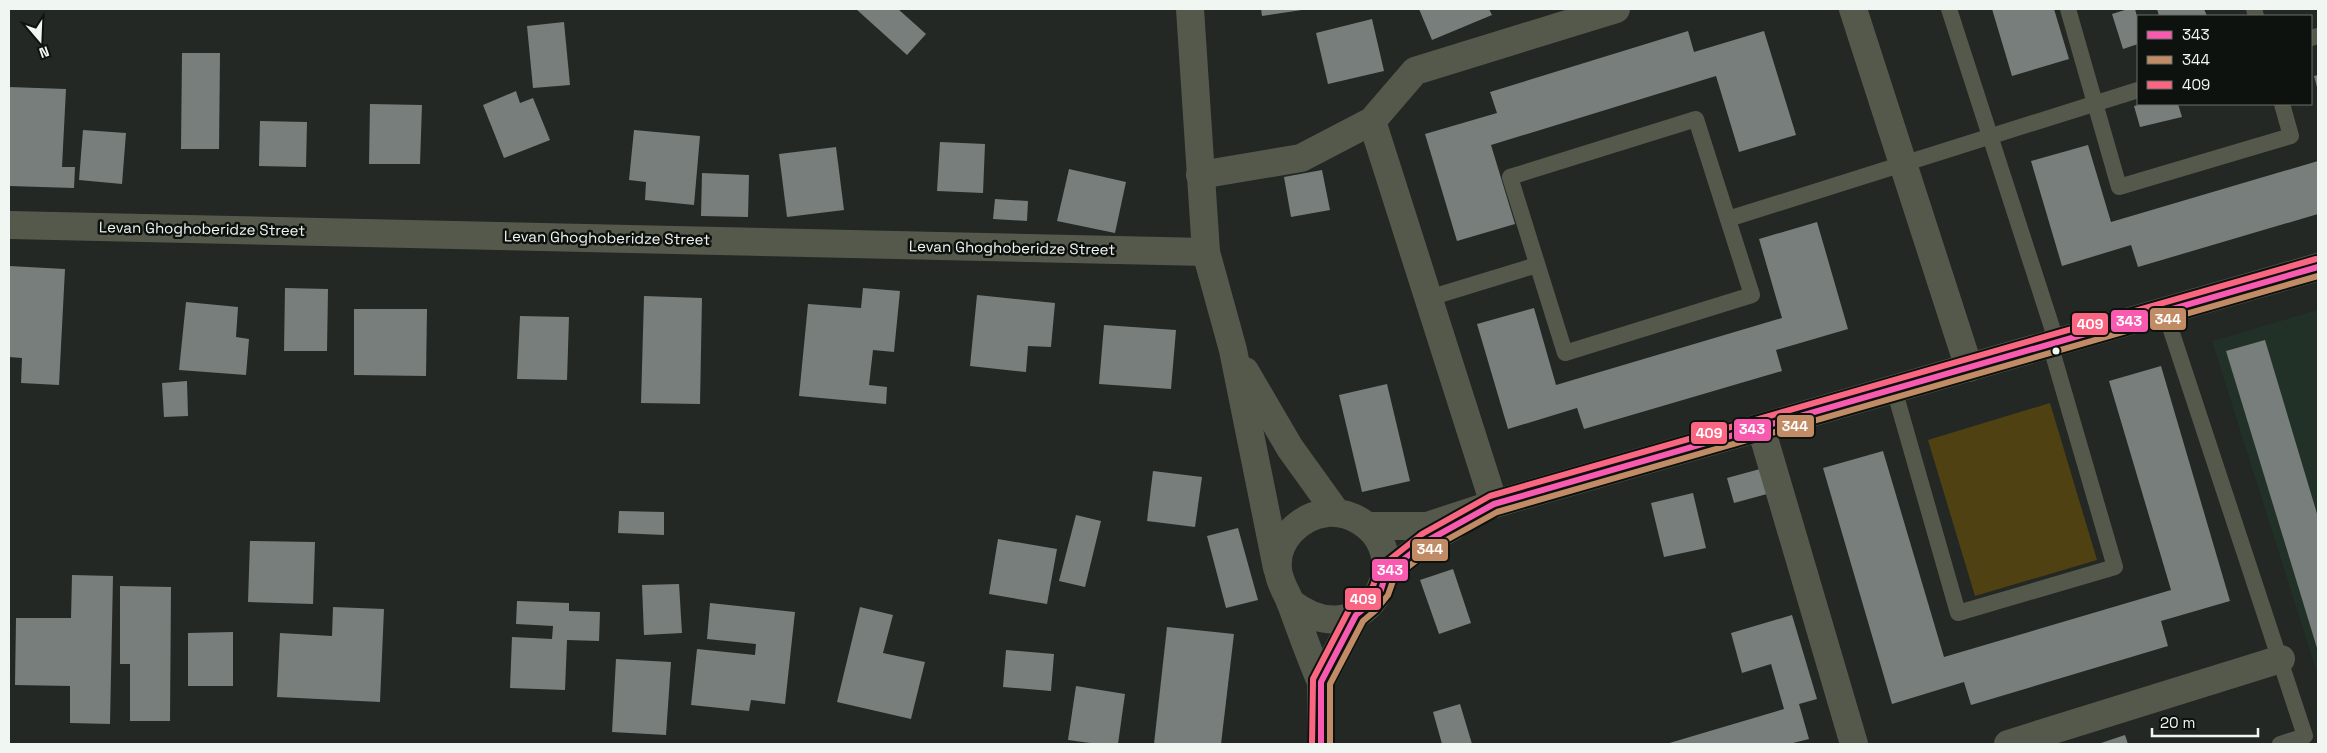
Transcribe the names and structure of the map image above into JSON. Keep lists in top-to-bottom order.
{
  "streets": {
    "street": ["Levan Ghoghoberidze Street"]
  },
  "lines": ["transit line 409", "transit line 343", "transit line 344"],
  "legend": ["343", "344", "409"],
  "scale_bar": "20 m",
  "north": "bottom"
}
